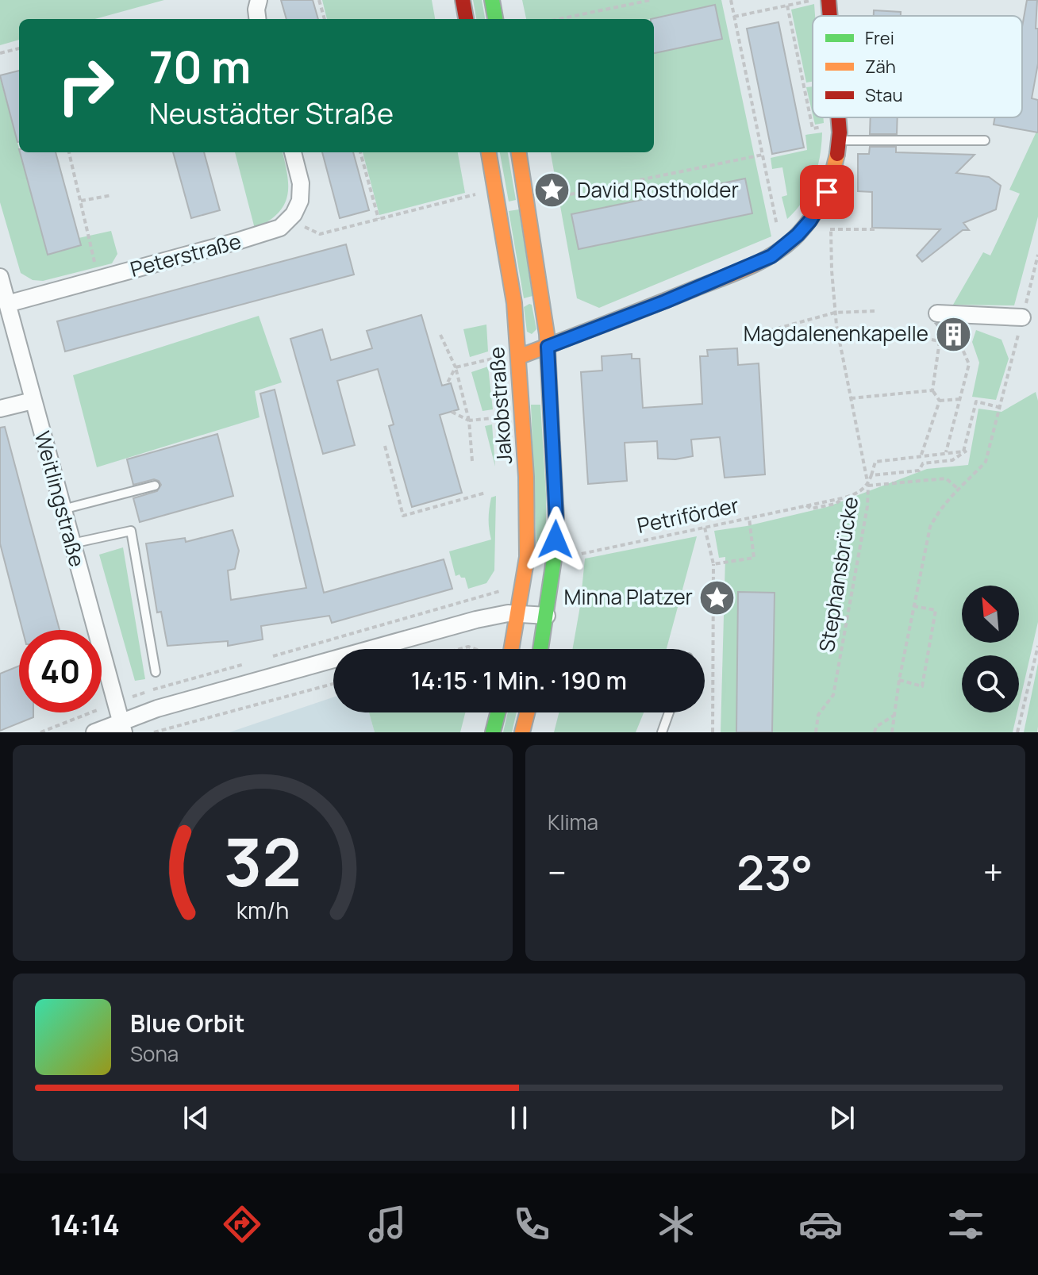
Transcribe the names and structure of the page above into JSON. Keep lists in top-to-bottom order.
{
  "streets": {
    "street": ["Peterstraße", "Jakobstraße", "Weitlingstraße"],
    "path": ["Petriförder", "Stephansbrücke"]
  },
  "crossings": [
    ["Peterstraße", "Weitlingstraße"],
    ["Petriförder", "Stephansbrücke"]
  ],
  "places": {
    "place": ["David Rostholder", "Minna Platzer"],
    "building": ["Magdalenenkapelle"]
  },
  "legend": ["Frei", "Zäh", "Stau"],
  "north": "top left",
  "page": {
    "turn": ["70 m", "Neustädter Straße"],
    "limit": "40",
    "trip": "14:15 · 1 Min. · 190 m",
    "tile": "Klima",
    "heat": ["−", "23°", "+"],
    "song": ["Blue Orbit", "Sona"],
    "tabs": "14:14",
    "gauge": ["32", "km/h"]
  }
}
